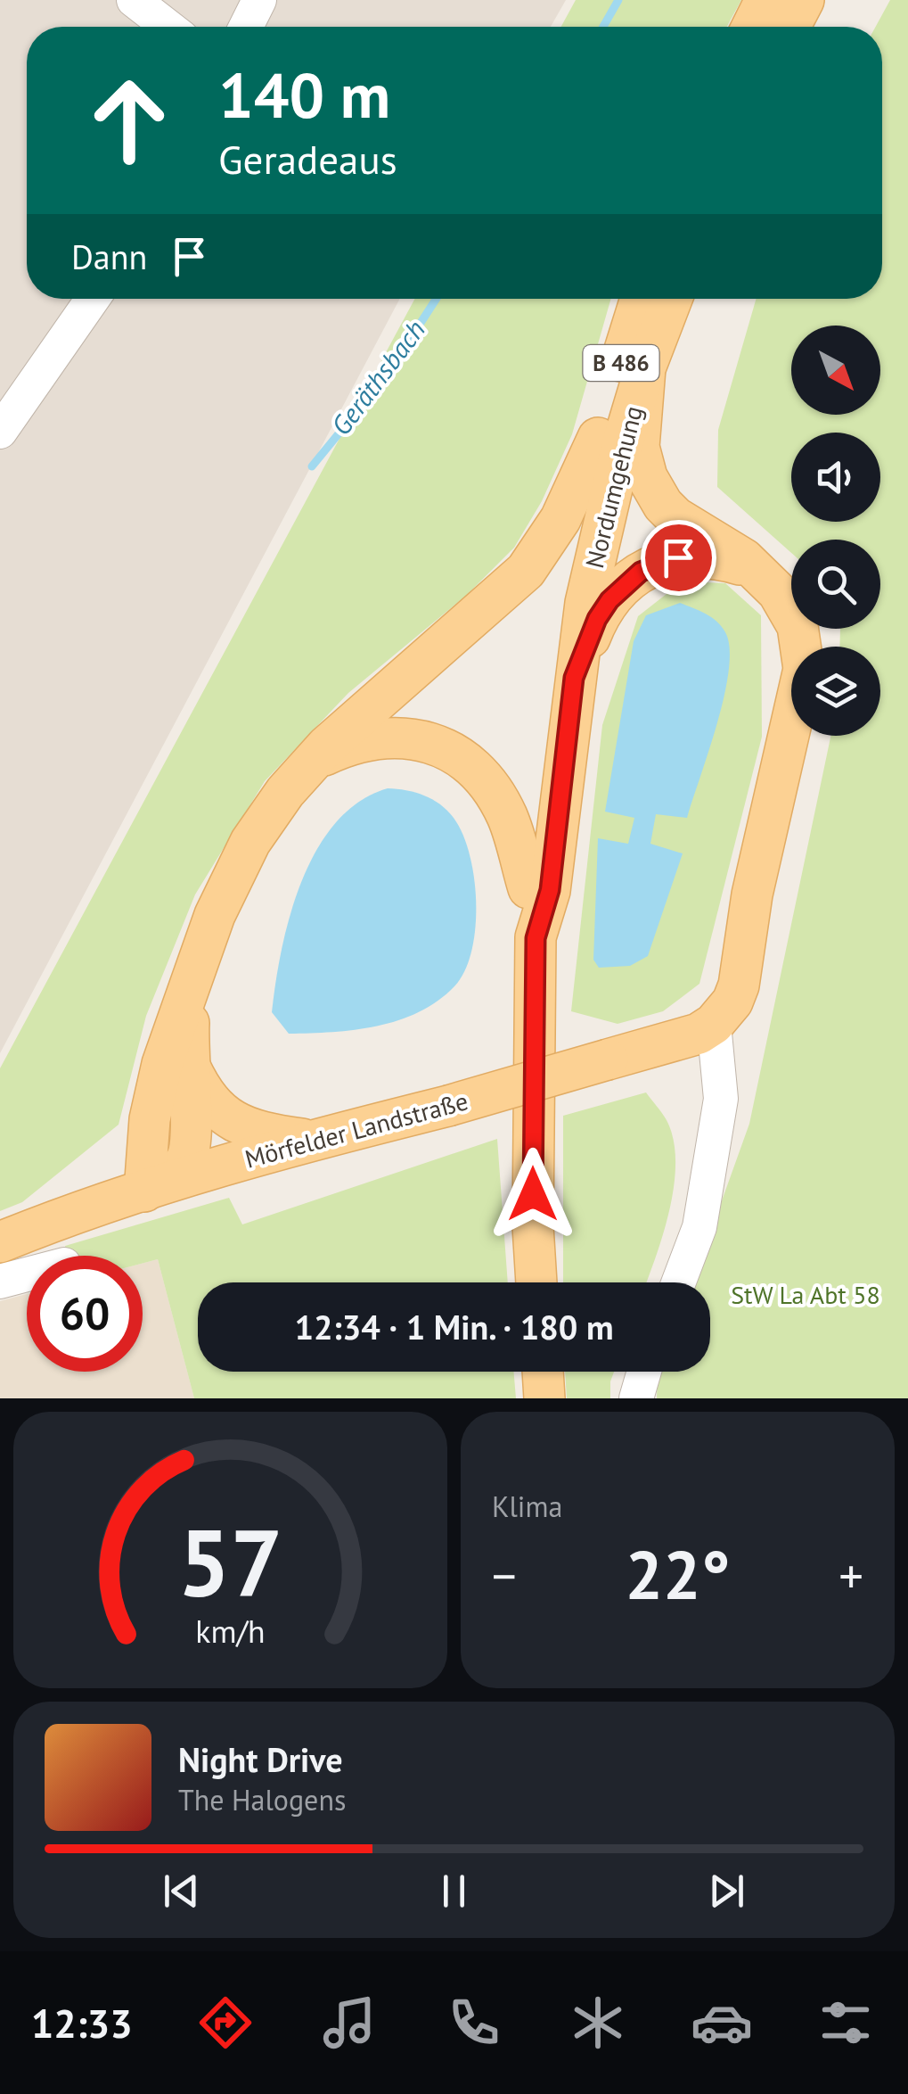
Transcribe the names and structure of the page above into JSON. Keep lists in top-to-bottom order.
{
  "streets": {
    "main road": ["B 486", "Nordumgehung", "Mörfelder Landstraße"]
  },
  "crossings": [
    ["B 486", "Nordumgehung"]
  ],
  "water": ["Geräthsbach"],
  "parks": ["StW La Abt 58"],
  "north": "bottom right",
  "page": {
    "turn": ["140 m", "Geradeaus"],
    "then": "Dann",
    "limit": "60",
    "trip": "12:34 · 1 Min. · 180 m",
    "tile": "Klima",
    "heat": ["−", "22°", "+"],
    "song": ["Night Drive", "The Halogens"],
    "tabs": "12:33",
    "gauge": ["57", "km/h"]
  }
}
